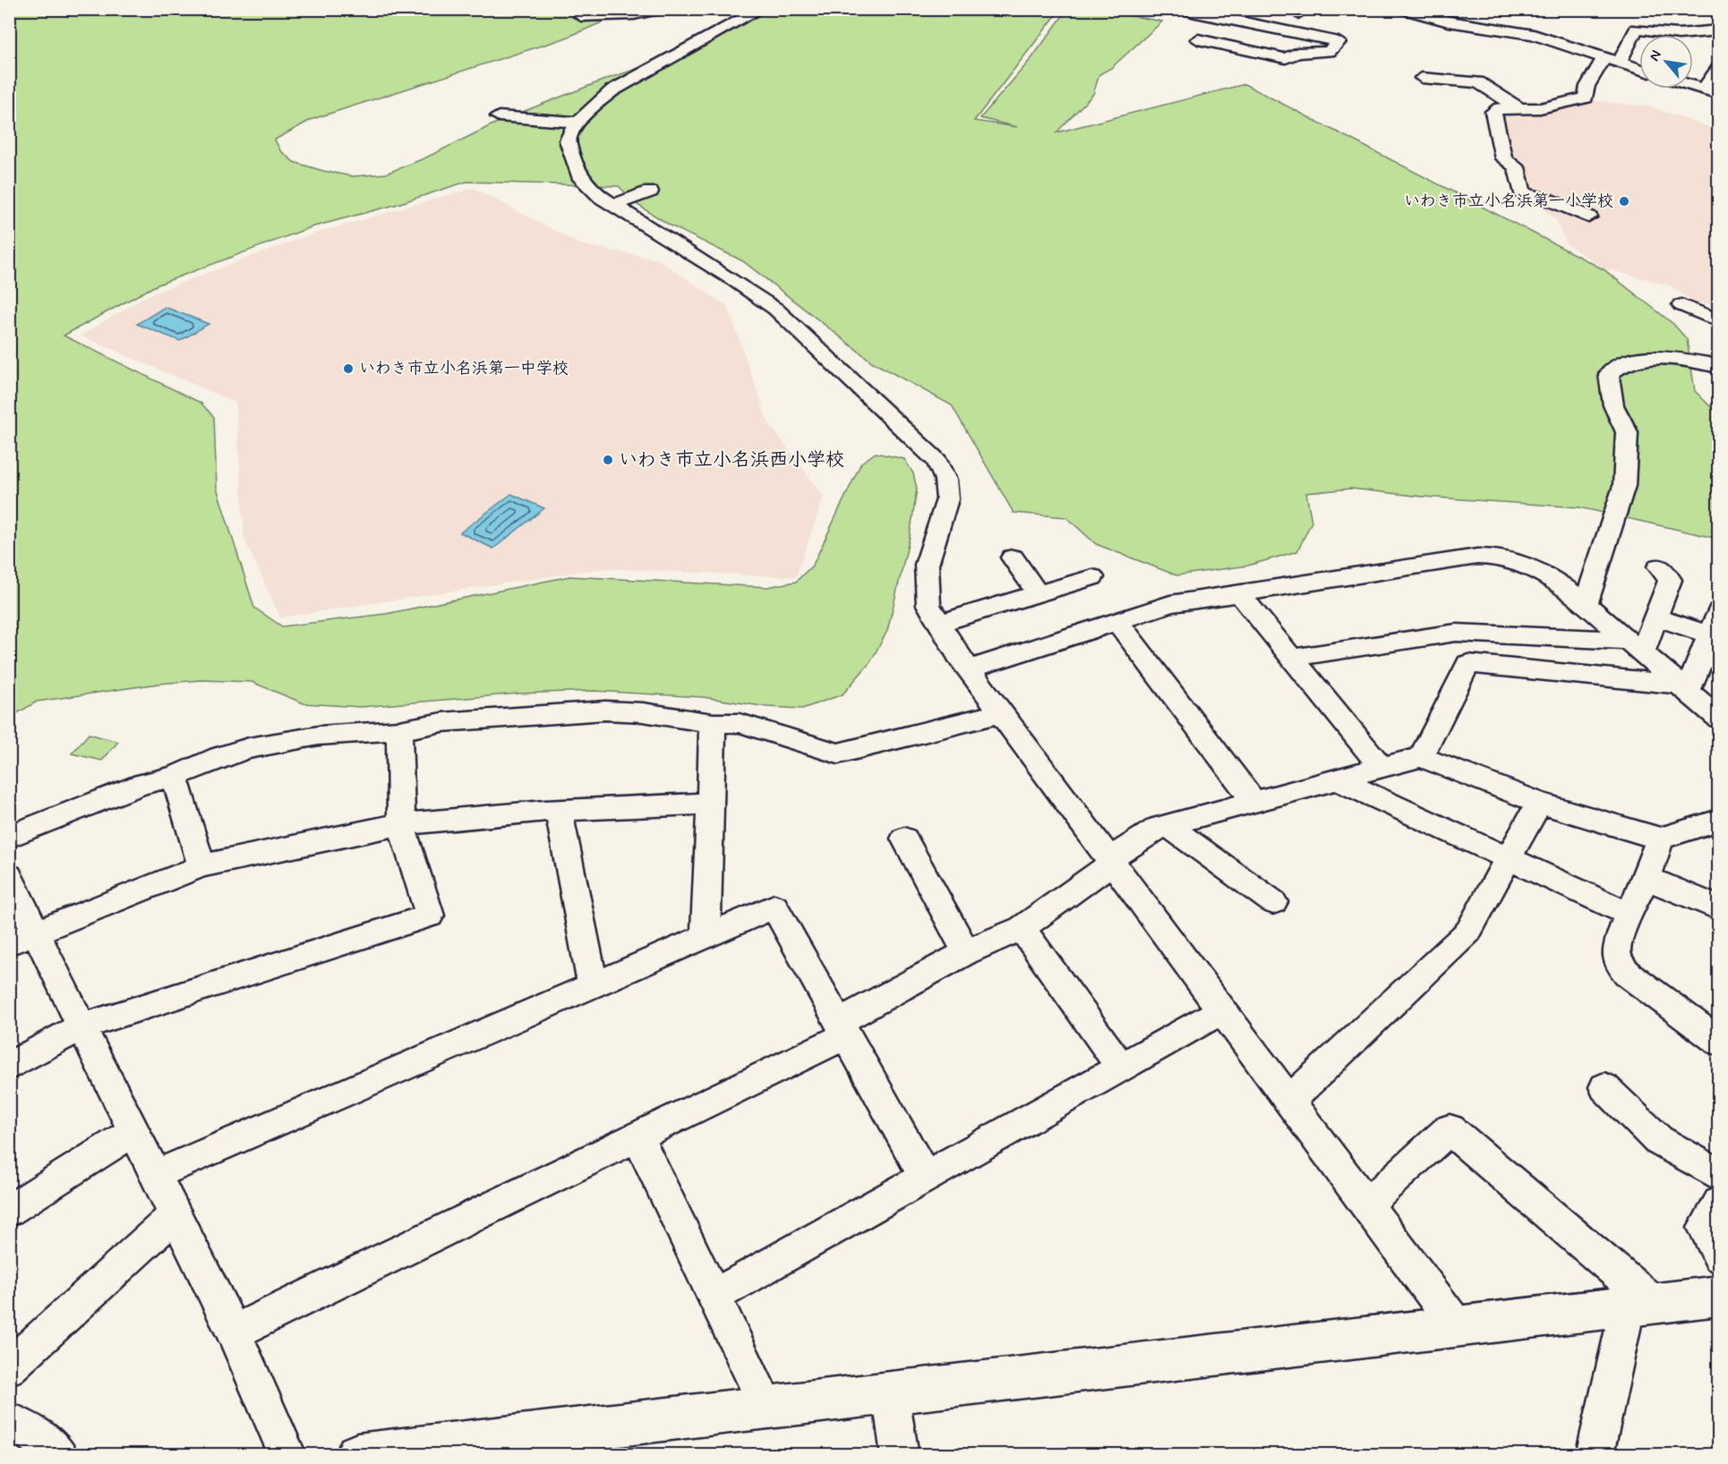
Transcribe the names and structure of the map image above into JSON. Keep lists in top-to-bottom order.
{
  "places": ["いわき市立小名浜第一小学校", "いわき市立小名浜第一中学校", "いわき市立小名浜西小学校"],
  "north": "top left"
}
